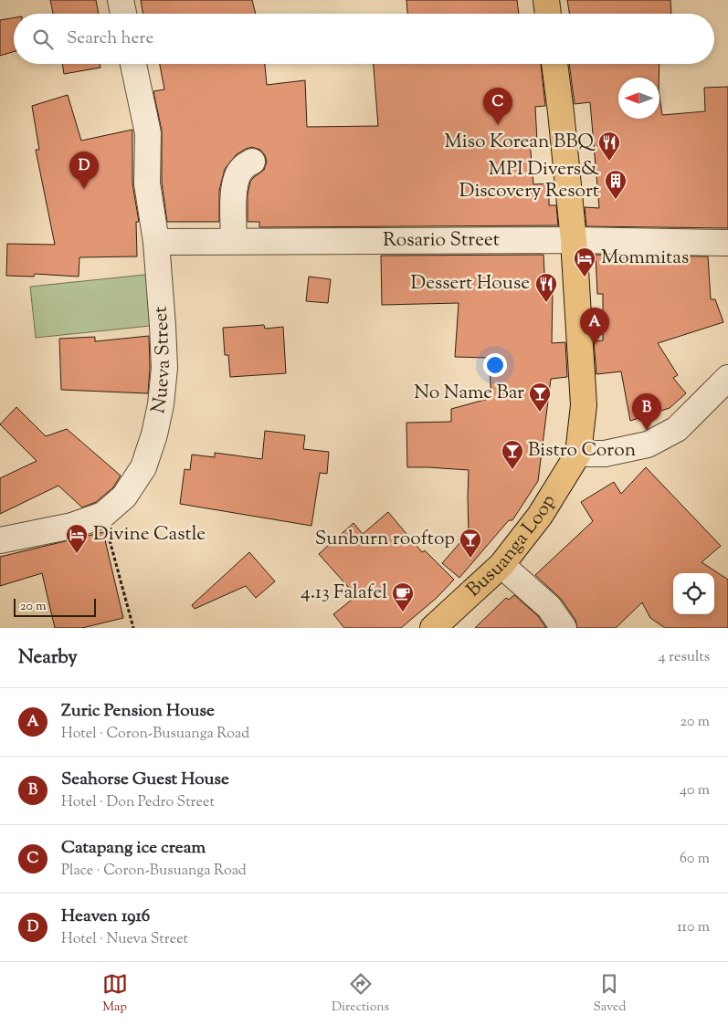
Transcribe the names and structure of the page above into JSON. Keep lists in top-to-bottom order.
{
  "streets": {
    "main road": ["Busuanga Loop"],
    "street": ["Rosario Street", "Nueva Street"]
  },
  "crossings": [
    ["Rosario Street", "Nueva Street"]
  ],
  "places": {
    "restaurant": ["Miso Korean BBQ", "Dessert House"],
    "building": ["MPI Divers& Discovery Resort"],
    "hotel": ["Mommitas", "Divine Castle"],
    "bar": ["No Name Bar", "Bistro Coron", "Sunburn rooftop"],
    "cafe": ["4.13 Falafel"]
  },
  "scale_bar": "20 m",
  "north": "left",
  "page": {
    "search": "Search here",
    "pins": [
      "C",
      "D",
      "A",
      "B"
    ],
    "scale": "20 m",
    "heading": ["Nearby", "4 results"],
    "list": [
      {
        "mark": "A",
        "name": "Zuric Pension House",
        "note": "Hotel · Coron-Busuanga Road",
        "value": "20 m"
      },
      {
        "mark": "B",
        "name": "Seahorse Guest House",
        "note": "Hotel · Don Pedro Street",
        "value": "40 m"
      },
      {
        "mark": "C",
        "name": "Catapang ice cream",
        "note": "Place · Coron-Busuanga Road",
        "value": "60 m"
      },
      {
        "mark": "D",
        "name": "Heaven 1916",
        "note": "Hotel · Nueva Street",
        "value": "110 m"
      }
    ],
    "nav": ["Map", "Directions", "Saved"]
  }
}
